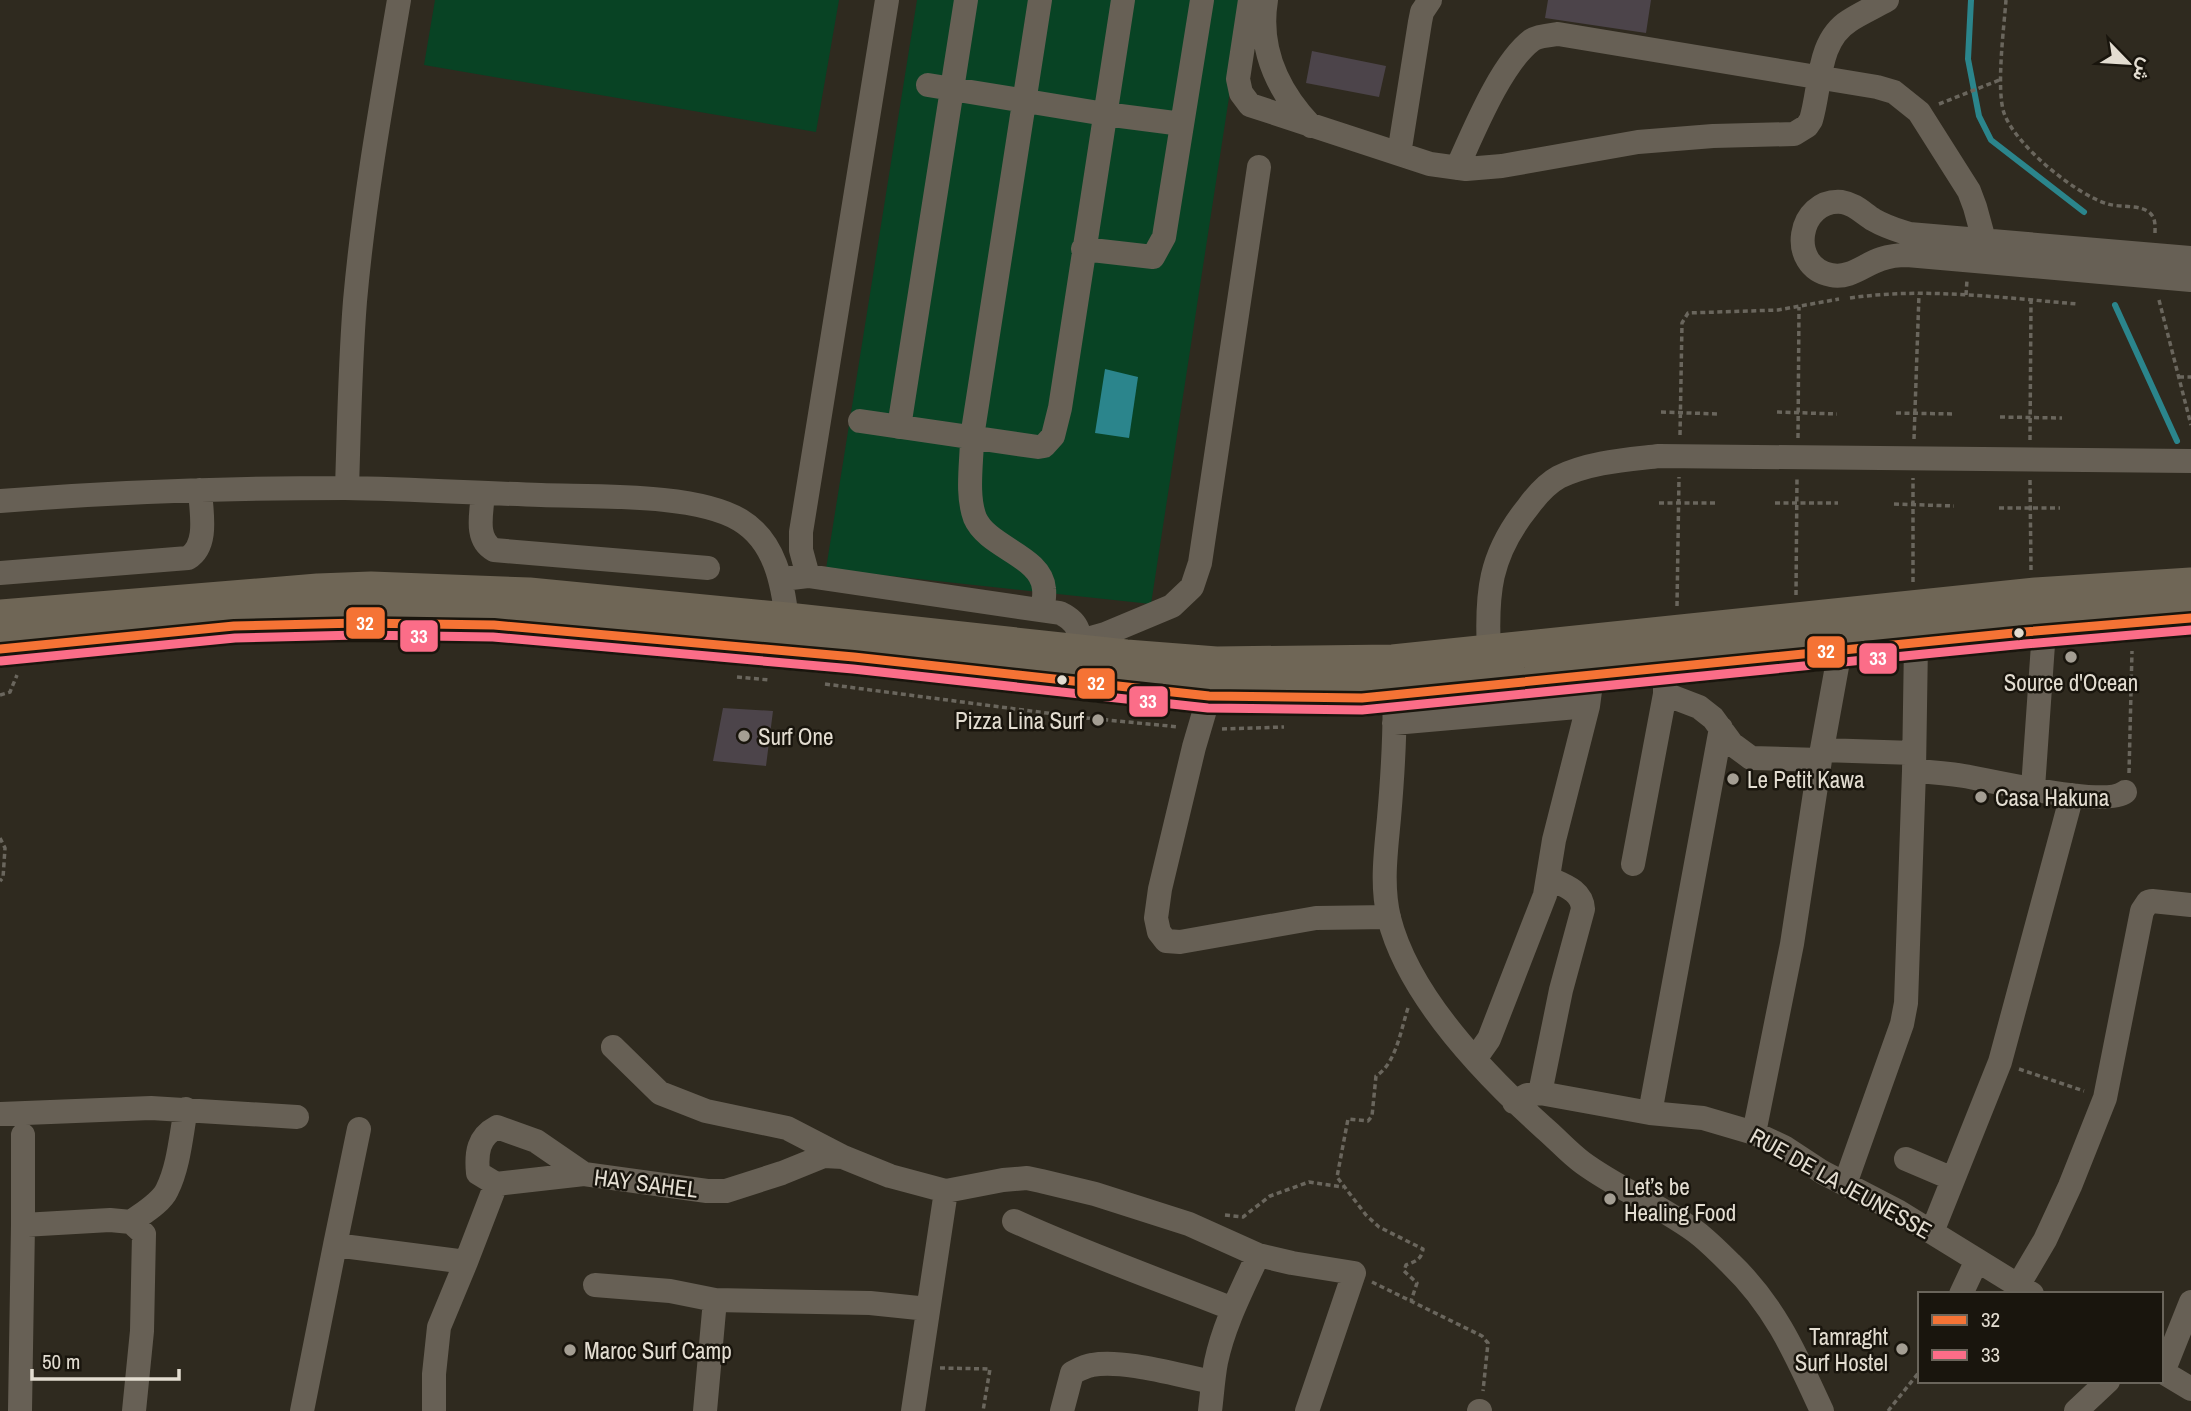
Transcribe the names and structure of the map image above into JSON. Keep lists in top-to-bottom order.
{
  "streets": {
    "street": ["HAY SAHEL", "RUE DE LA JEUNESSE"]
  },
  "places": [
    "Source d'Ocean",
    "Pizza Lina Surf",
    "Surf One",
    "Le Petit Kawa",
    "Casa Hakuna",
    "Let’s be Healing Food",
    "Tamraght Surf Hostel",
    "Maroc Surf Camp"
  ],
  "lines": ["transit line 32", "transit line 33"],
  "legend": ["32", "33"],
  "scale_bar": "50 m",
  "north": "bottom right"
}
